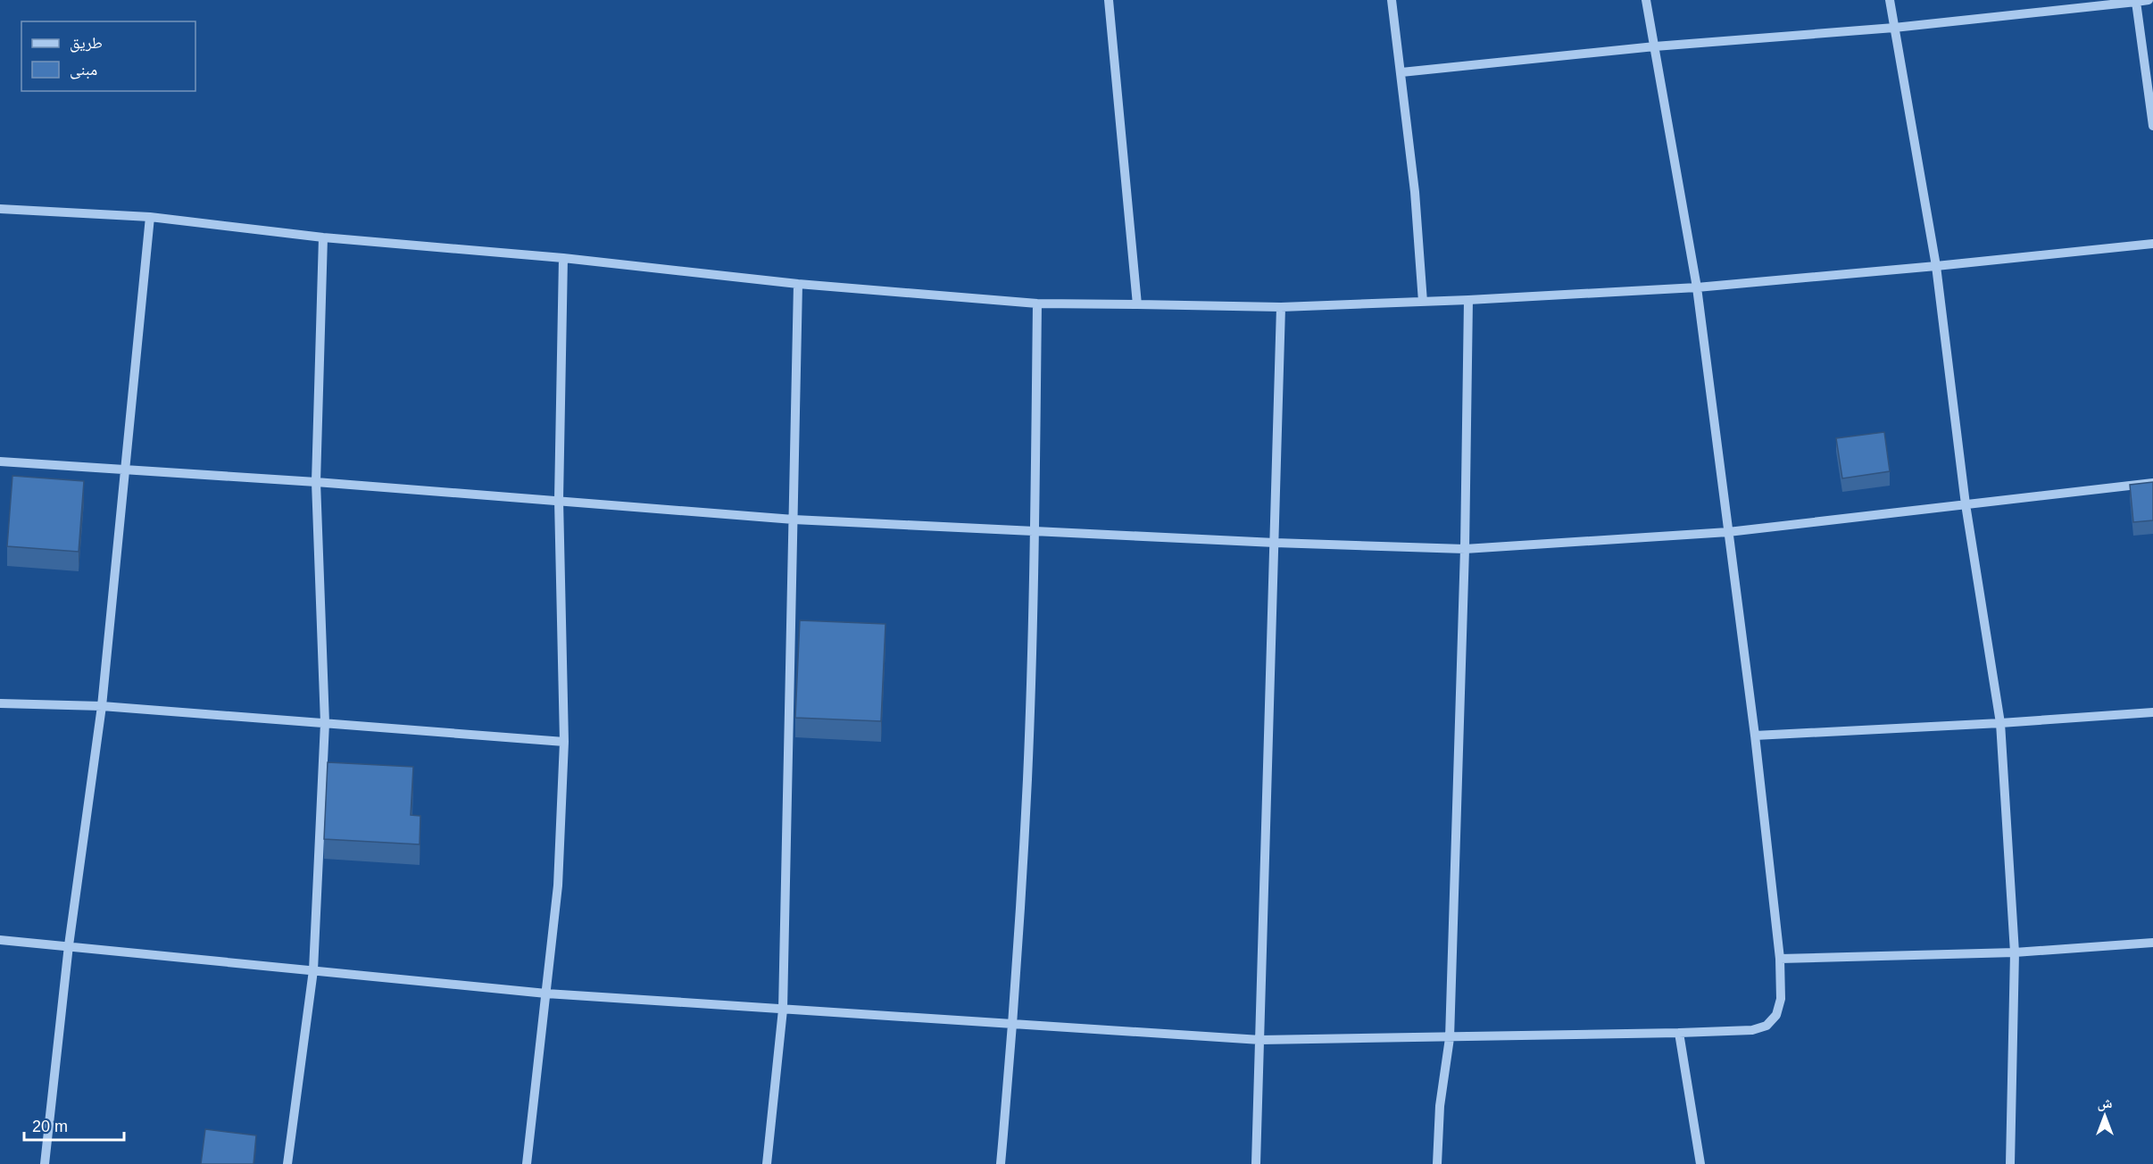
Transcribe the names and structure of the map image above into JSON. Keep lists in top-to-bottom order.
{
  "legend": ["طريق", "مبنى"],
  "scale_bar": "20 m",
  "north": "top"
}
